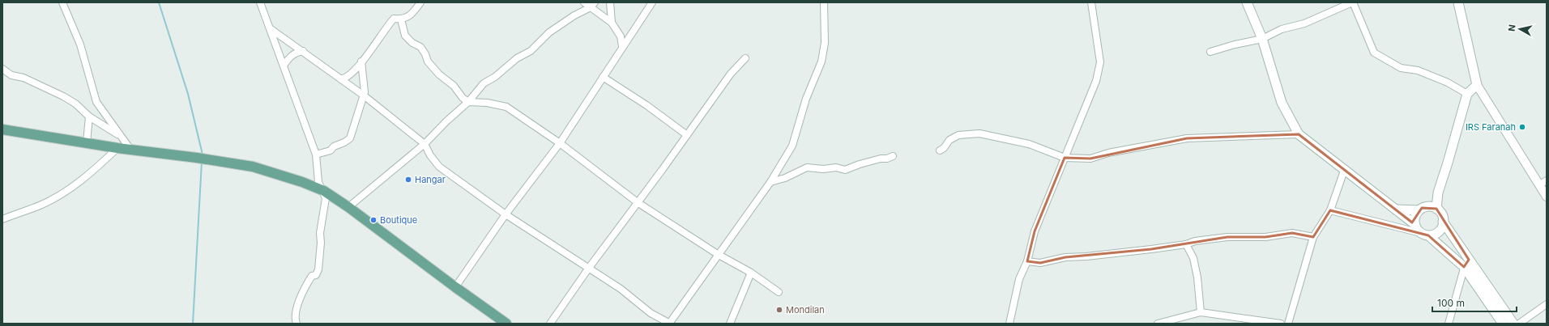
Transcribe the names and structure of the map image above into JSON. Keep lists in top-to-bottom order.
{
  "places": [
    "IRS Faranah",
    "Hangar",
    "Boutique",
    "Mondilan"
  ],
  "scale_bar": "100 m",
  "north": "left"
}
